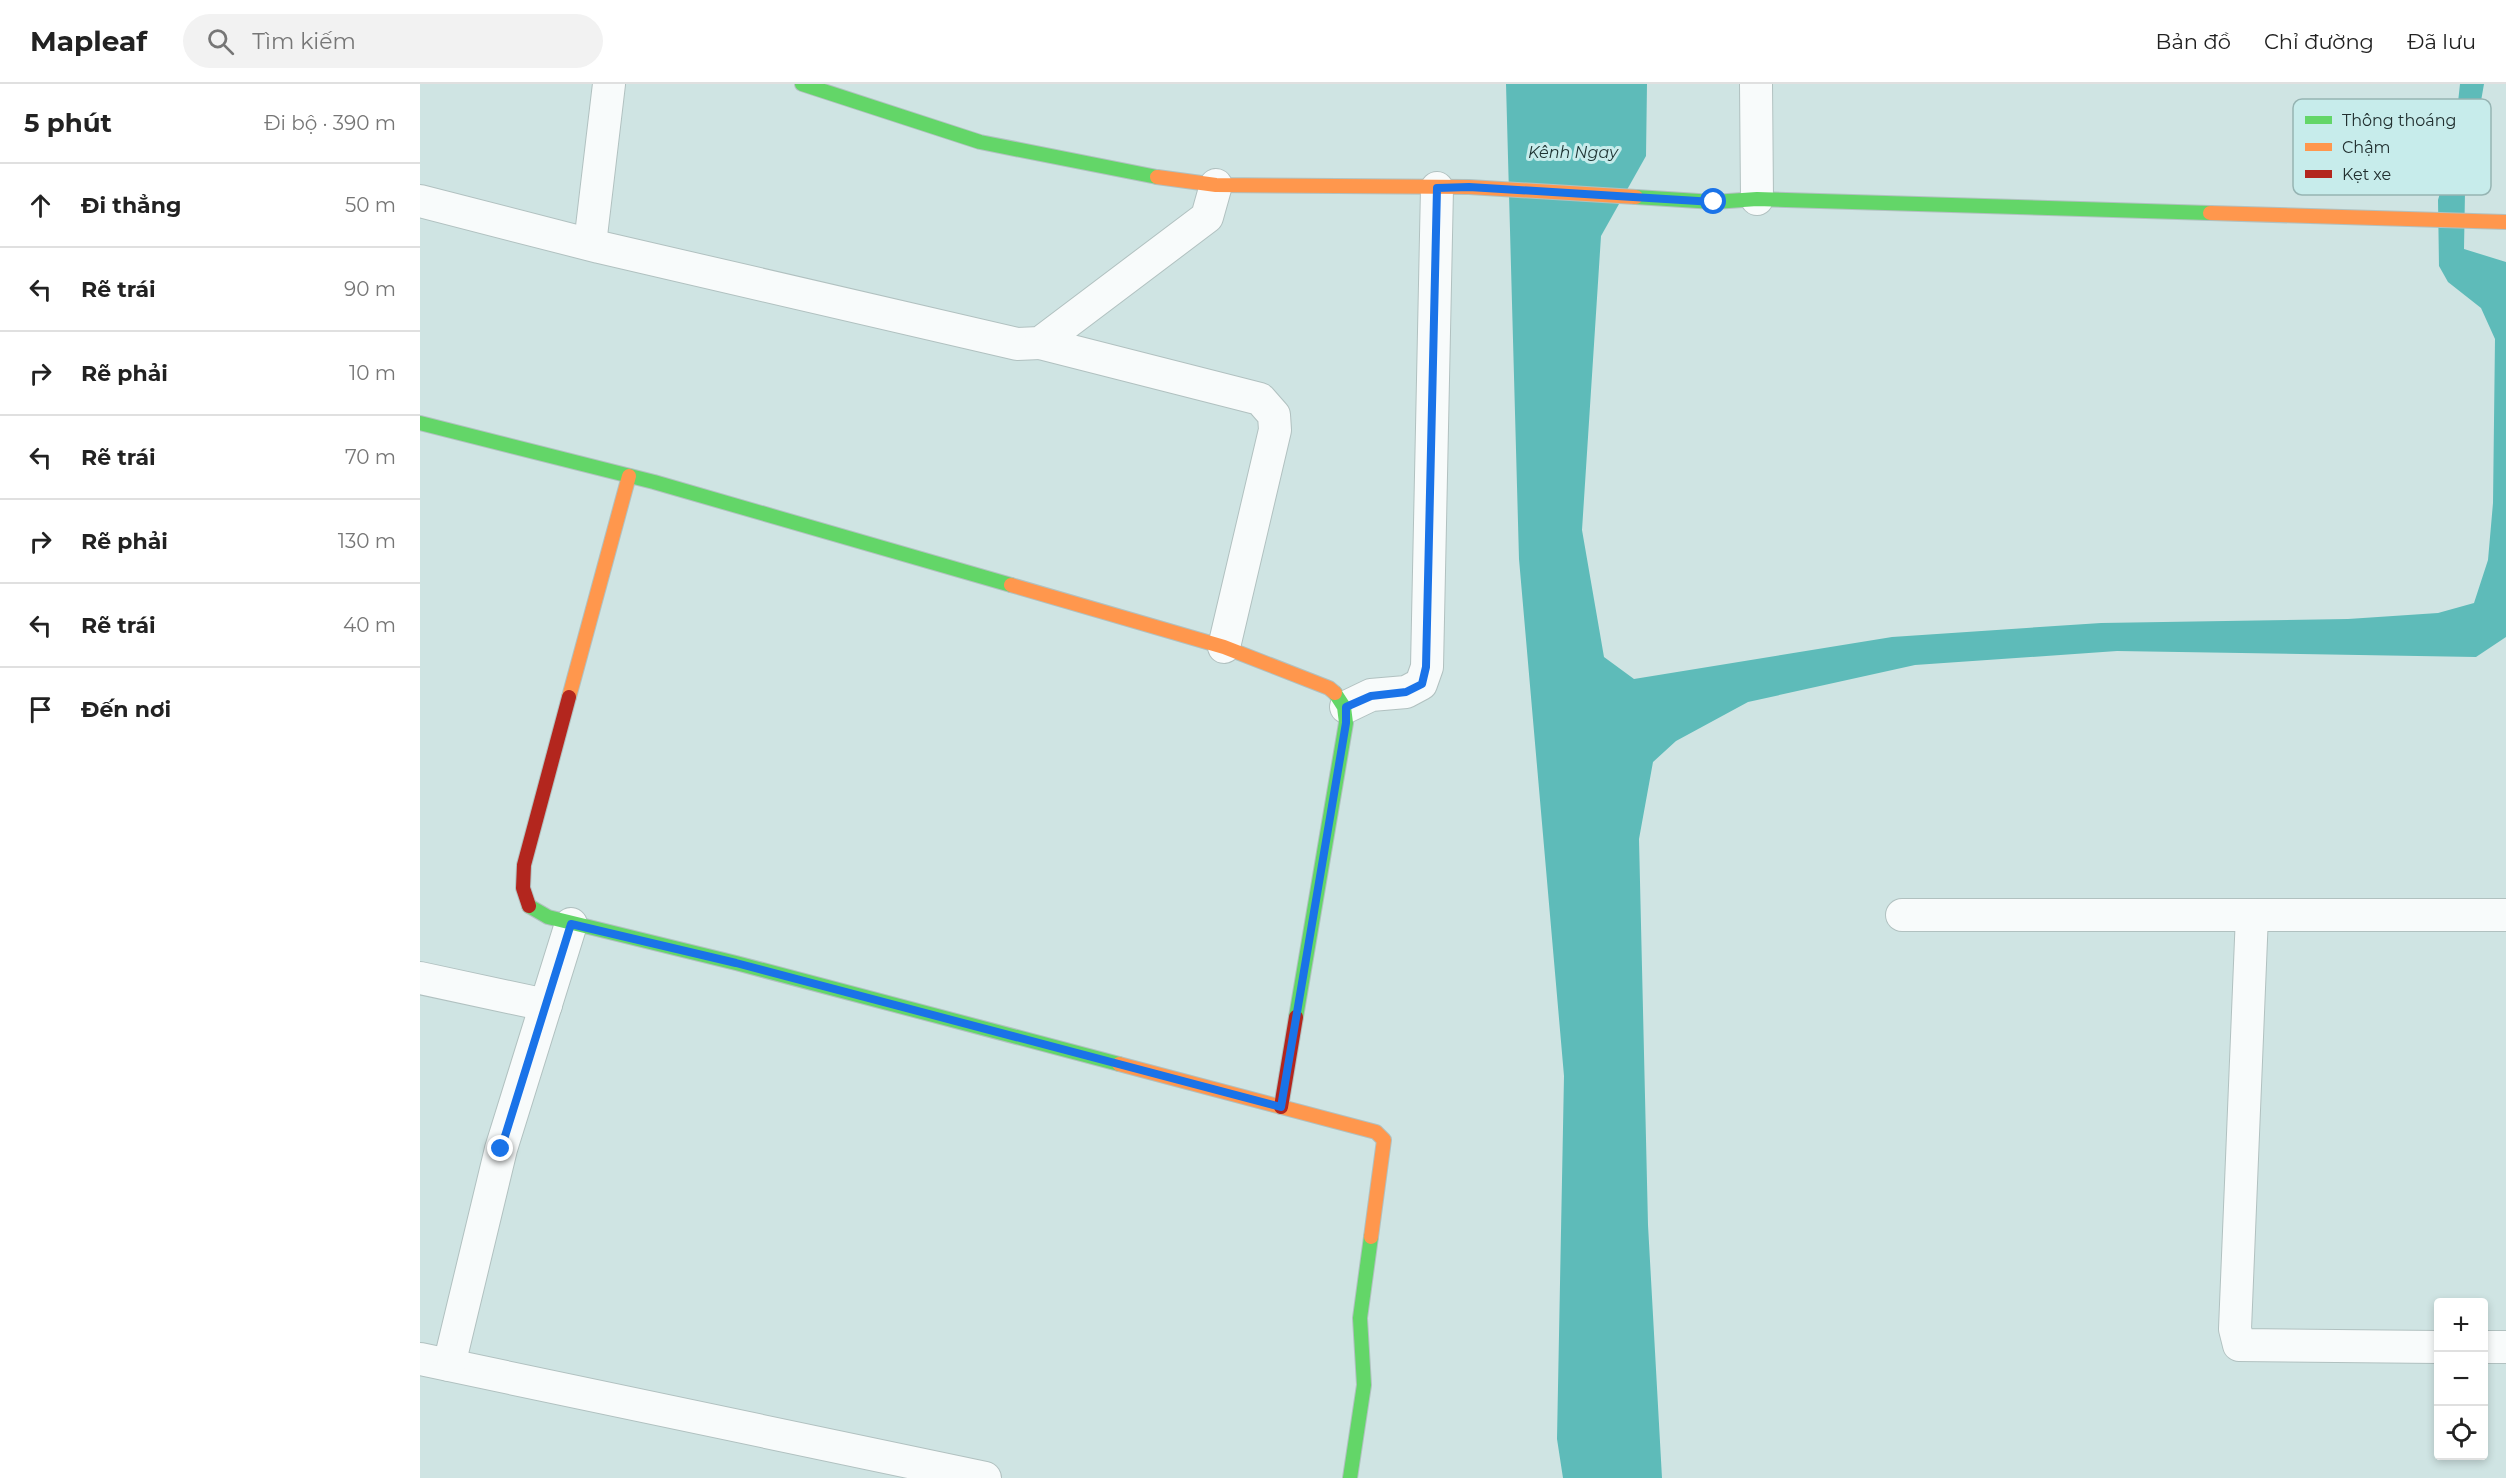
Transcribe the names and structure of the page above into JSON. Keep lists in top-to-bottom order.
{
  "water": ["Kênh Ngay"],
  "legend": ["Thông thoáng", "Chậm", "Kẹt xe"],
  "page": {
    "header": "Mapleaf",
    "search": "Tìm kiếm",
    "nav": ["Bản đồ", "Chỉ đường", "Đã lưu"],
    "heading": ["5 phút", "Đi bộ · 390 m"],
    "list": [
      ["Đi thẳng", "50 m"],
      ["Rẽ trái", "90 m"],
      ["Rẽ phải", "10 m"],
      ["Rẽ trái", "70 m"],
      ["Rẽ phải", "130 m"],
      ["Rẽ trái", "40 m"],
      "Đến nơi"
    ],
    "map_buttons": ["+", "−"]
  }
}
